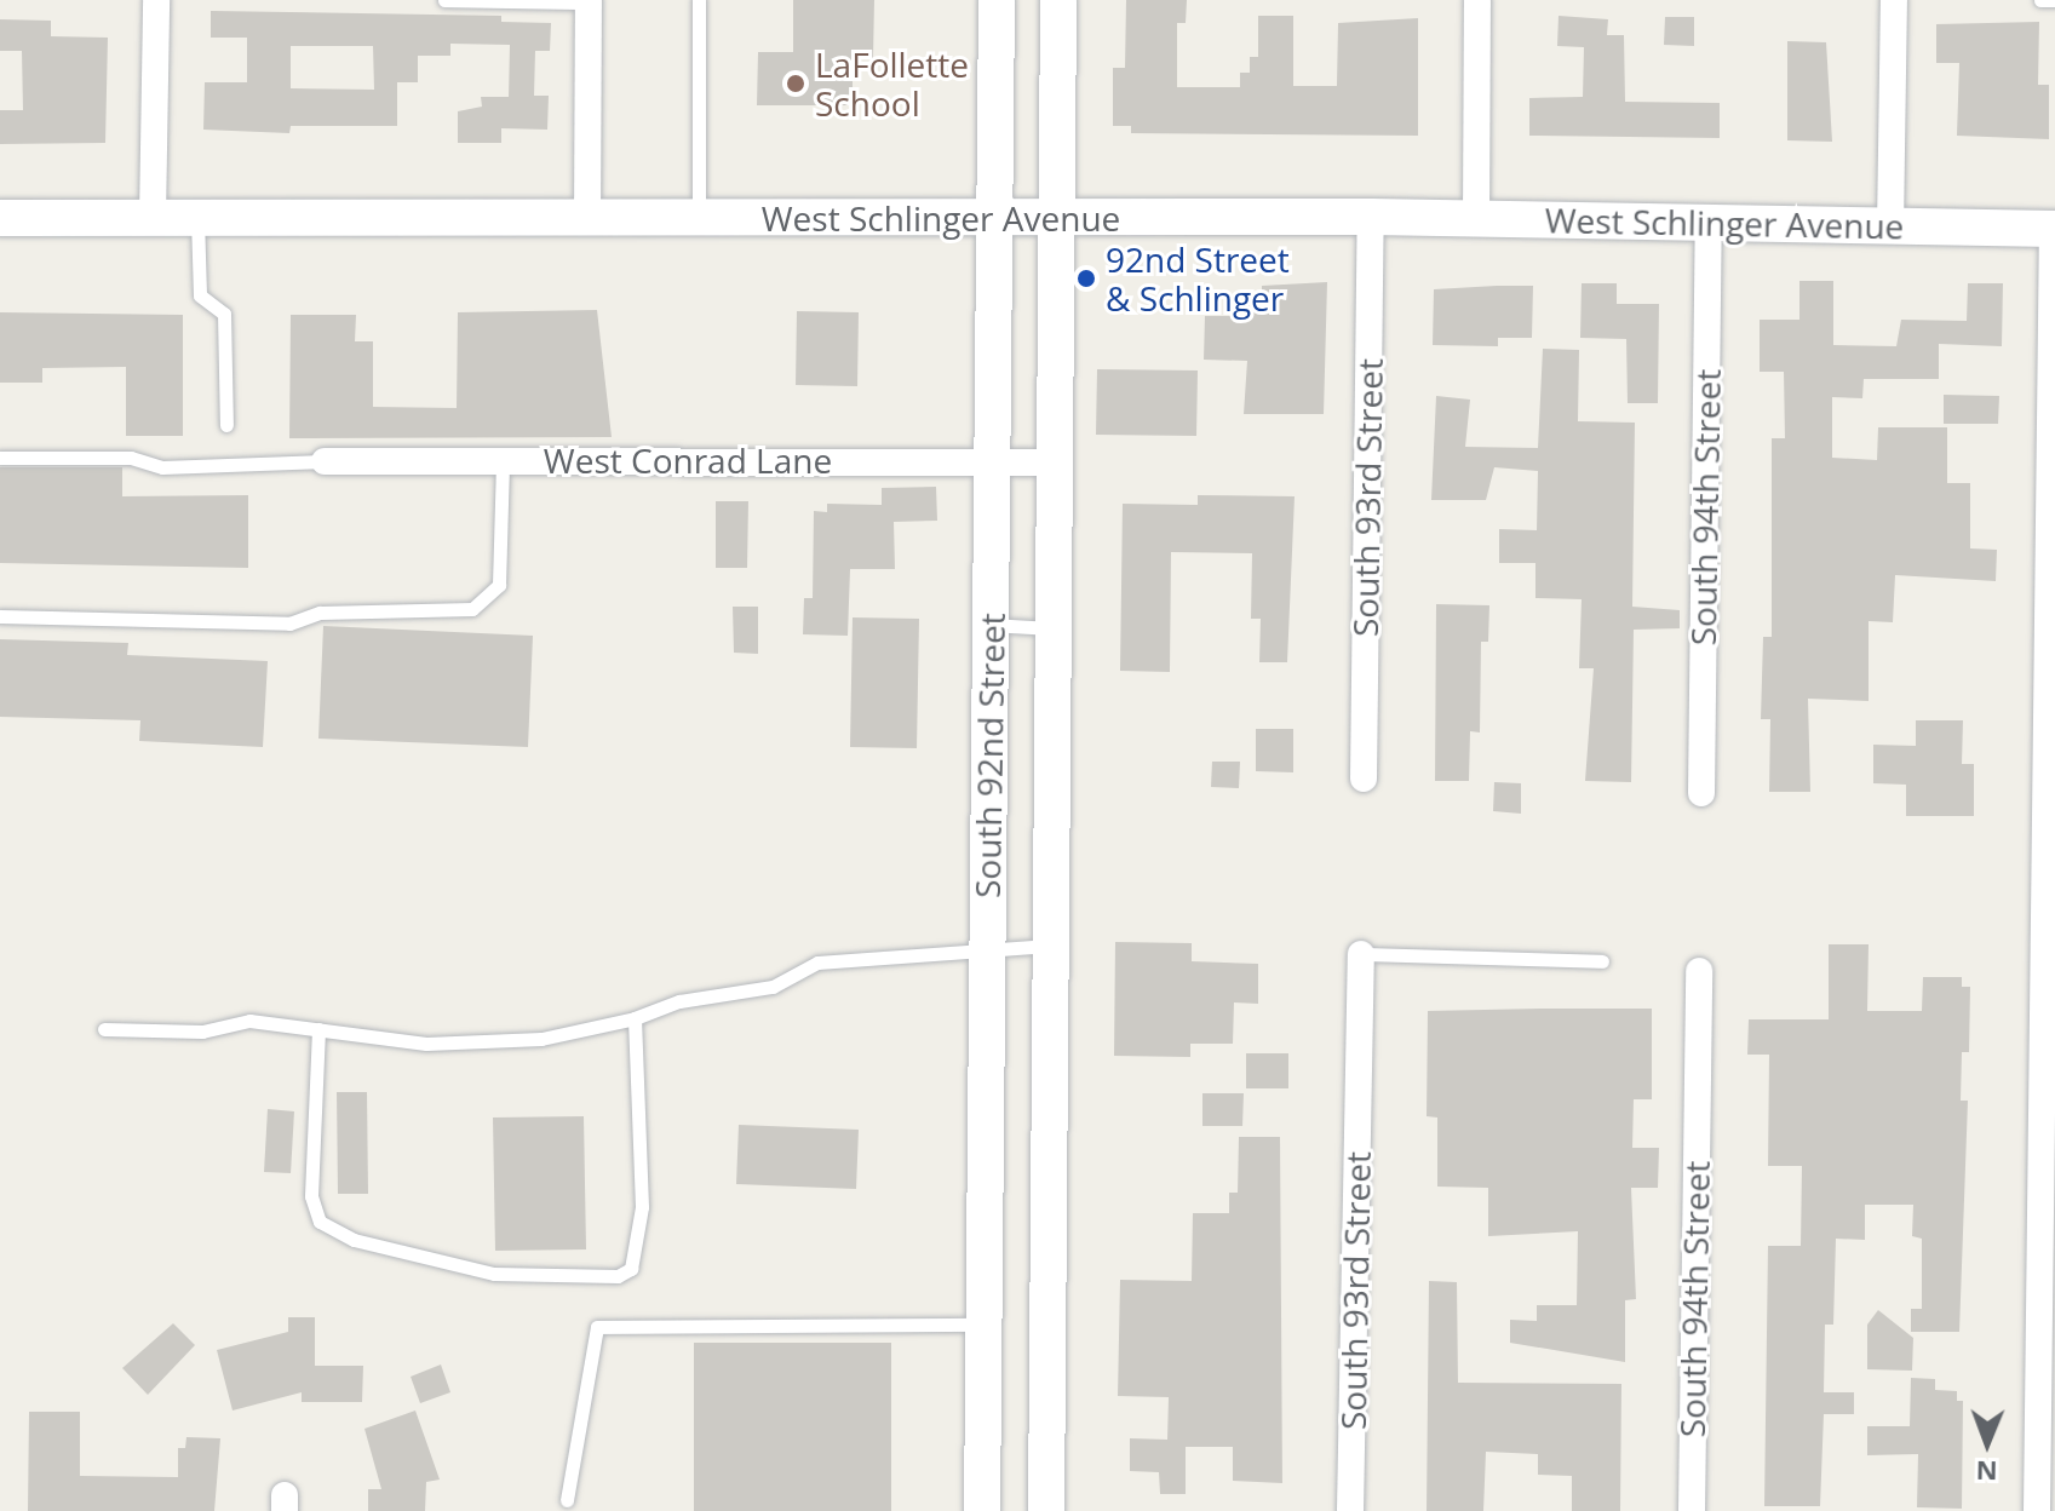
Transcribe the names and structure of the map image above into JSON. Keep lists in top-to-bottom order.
{
  "streets": {
    "street": [
      "West Schlinger Avenue",
      "West Conrad Lane",
      "South 93rd Street",
      "South 94th Street",
      "South 92nd Street"
    ]
  },
  "crossings": [
    ["West Schlinger Avenue", "South 93rd Street"],
    ["West Schlinger Avenue", "South 94th Street"],
    ["West Schlinger Avenue", "South 92nd Street"],
    ["West Conrad Lane", "South 92nd Street"]
  ],
  "places": ["LaFollette School", "92nd Street & Schlinger"],
  "north": "bottom"
}
